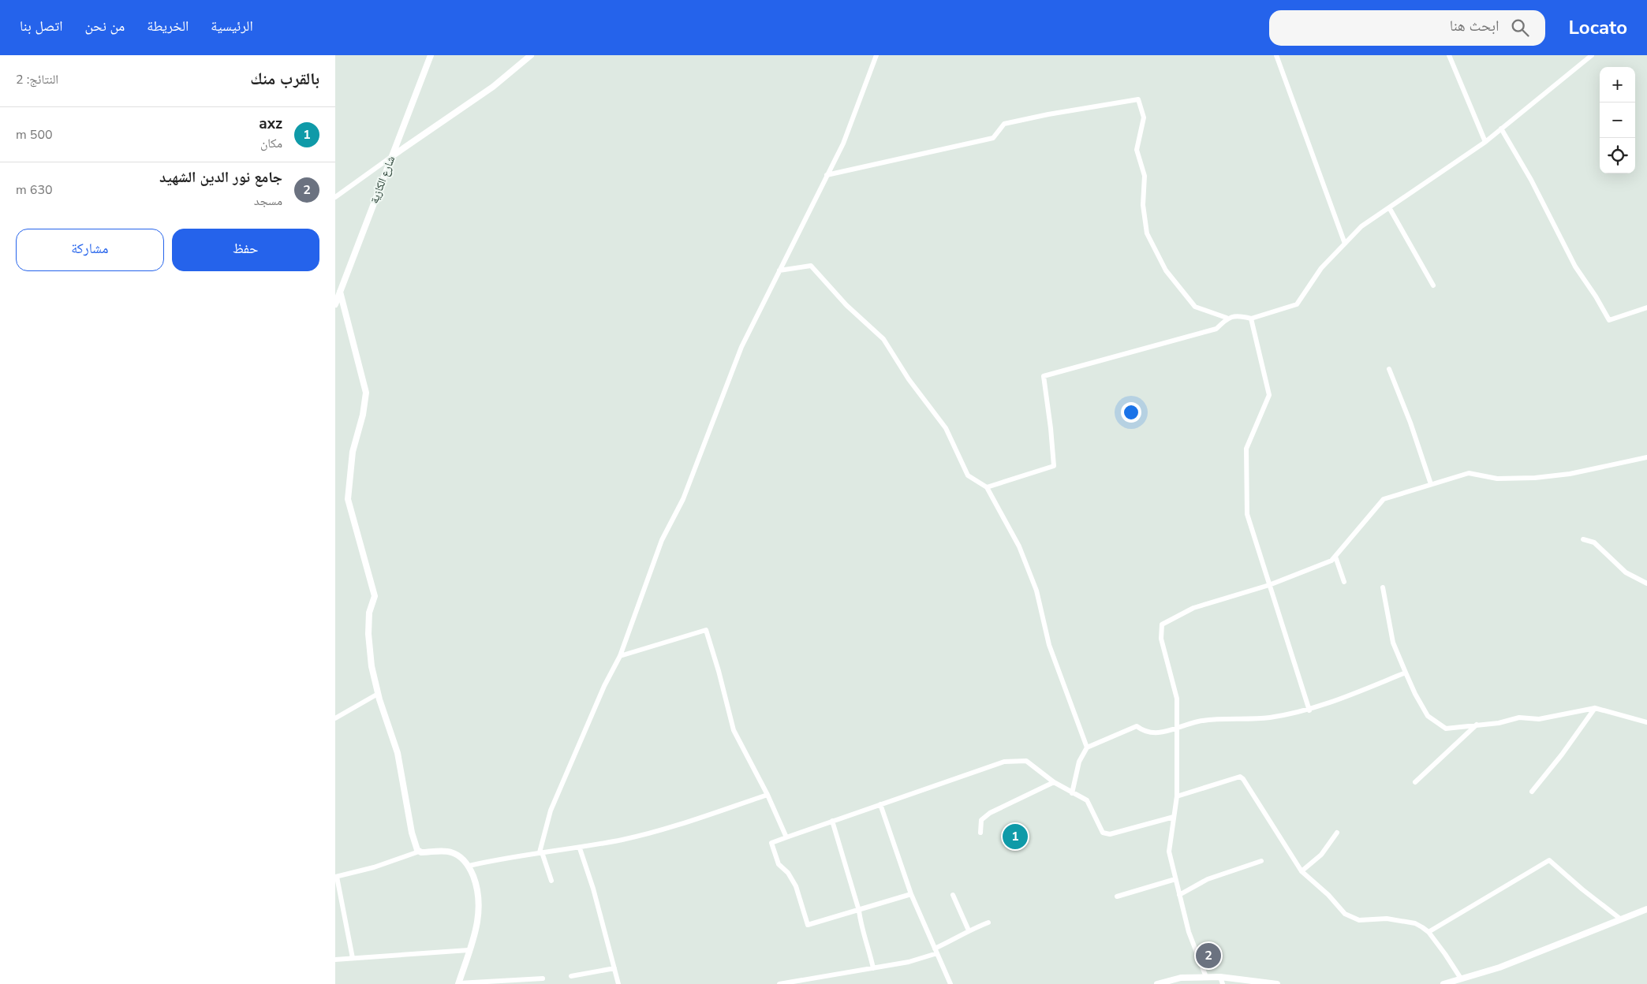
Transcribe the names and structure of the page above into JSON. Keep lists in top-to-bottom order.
{
  "streets": {
    "street": ["شارع الكازية"]
  },
  "page": {
    "header": "Locato",
    "search": "ابحث هنا",
    "nav": [
      "الرئيسية",
      "الخريطة",
      "من نحن",
      "اتصل بنا"
    ],
    "heading": ["بالقرب منك", "النتائج: 2"],
    "map_buttons": ["+", "−"],
    "list": [
      {
        "mark": "1",
        "name": "axz",
        "note": "مكان",
        "value": "500 m"
      },
      {
        "mark": "2",
        "name": "جامع نور الدين الشهيد",
        "note": "مسجد",
        "value": "630 m"
      }
    ],
    "buttons": ["حفظ", "مشاركة"],
    "pins": ["1", "2"]
  }
}
